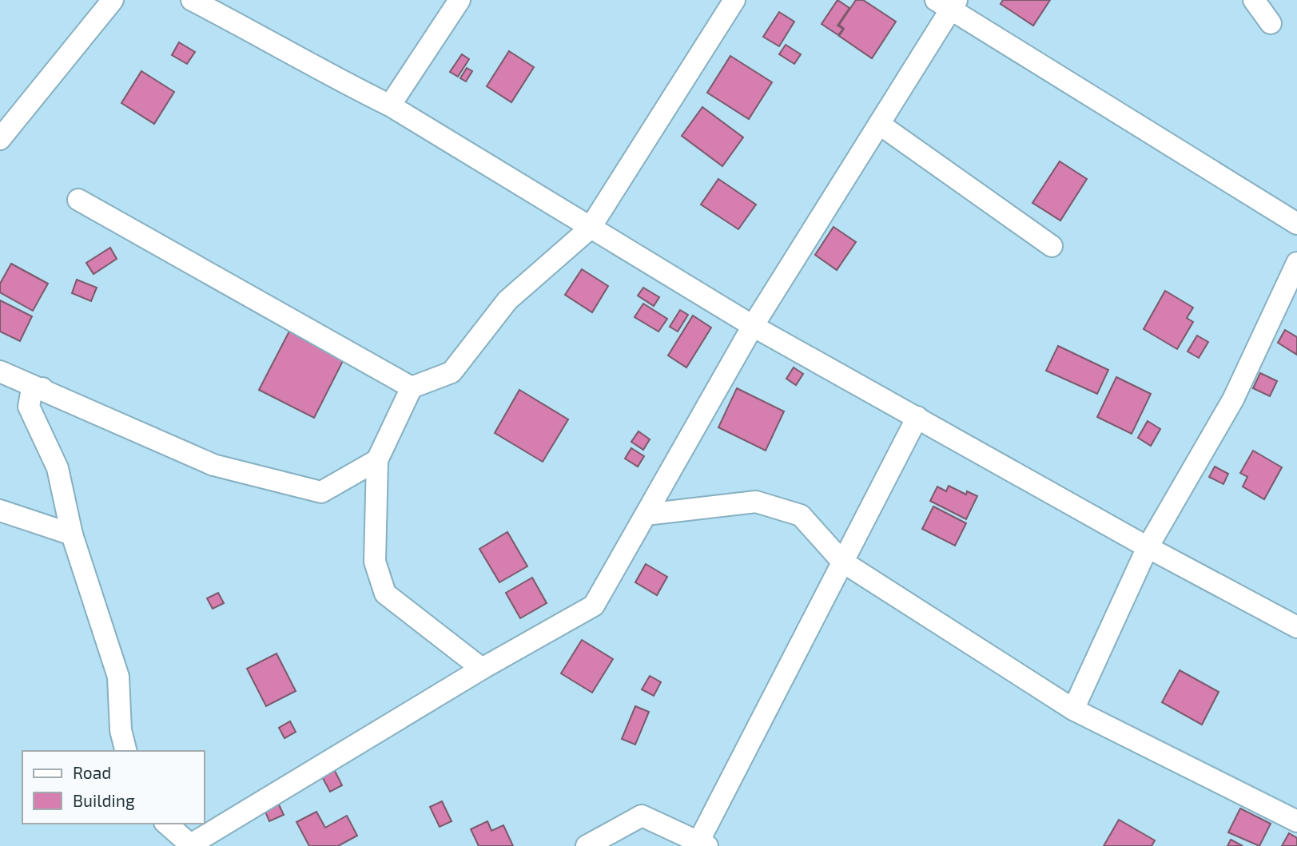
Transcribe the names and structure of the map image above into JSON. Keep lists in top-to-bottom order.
{
  "legend": ["Road", "Building"]
}
